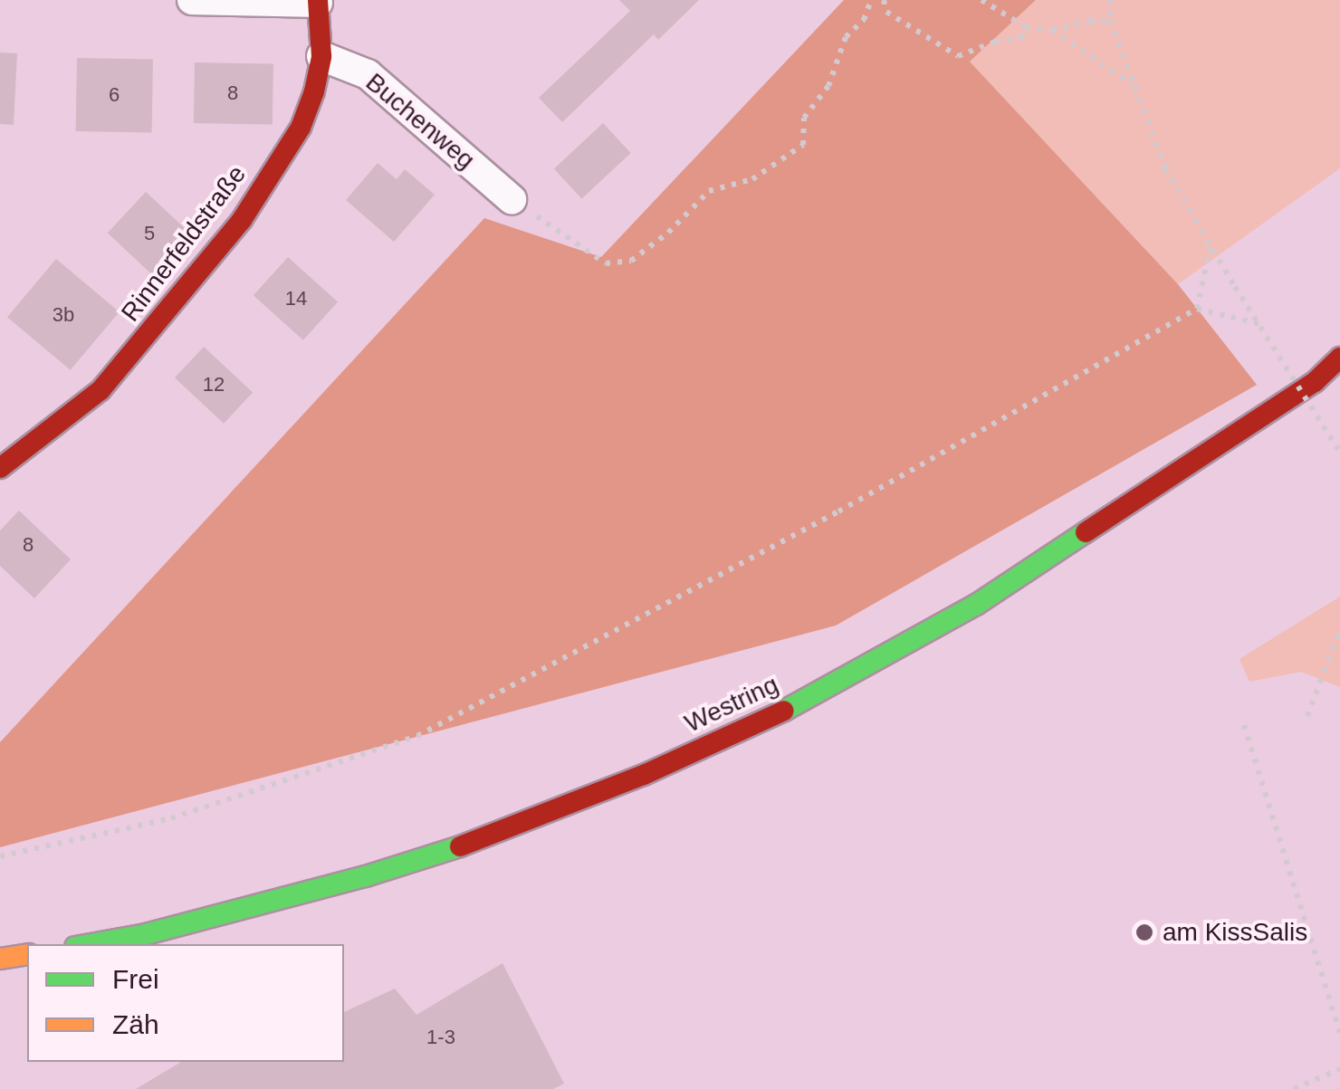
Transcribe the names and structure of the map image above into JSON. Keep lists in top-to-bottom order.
{
  "streets": {
    "main road": ["Rinnerfeldstraße", "Westring"],
    "street": ["Buchenweg"]
  },
  "crossings": [
    ["Buchenweg", "Rinnerfeldstraße"]
  ],
  "places": ["am KissSalis"],
  "house_numbers": [
    "8",
    "6",
    "5",
    "14",
    "3b",
    "12",
    "8",
    "1-3"
  ],
  "legend": ["Frei", "Zäh"]
}
